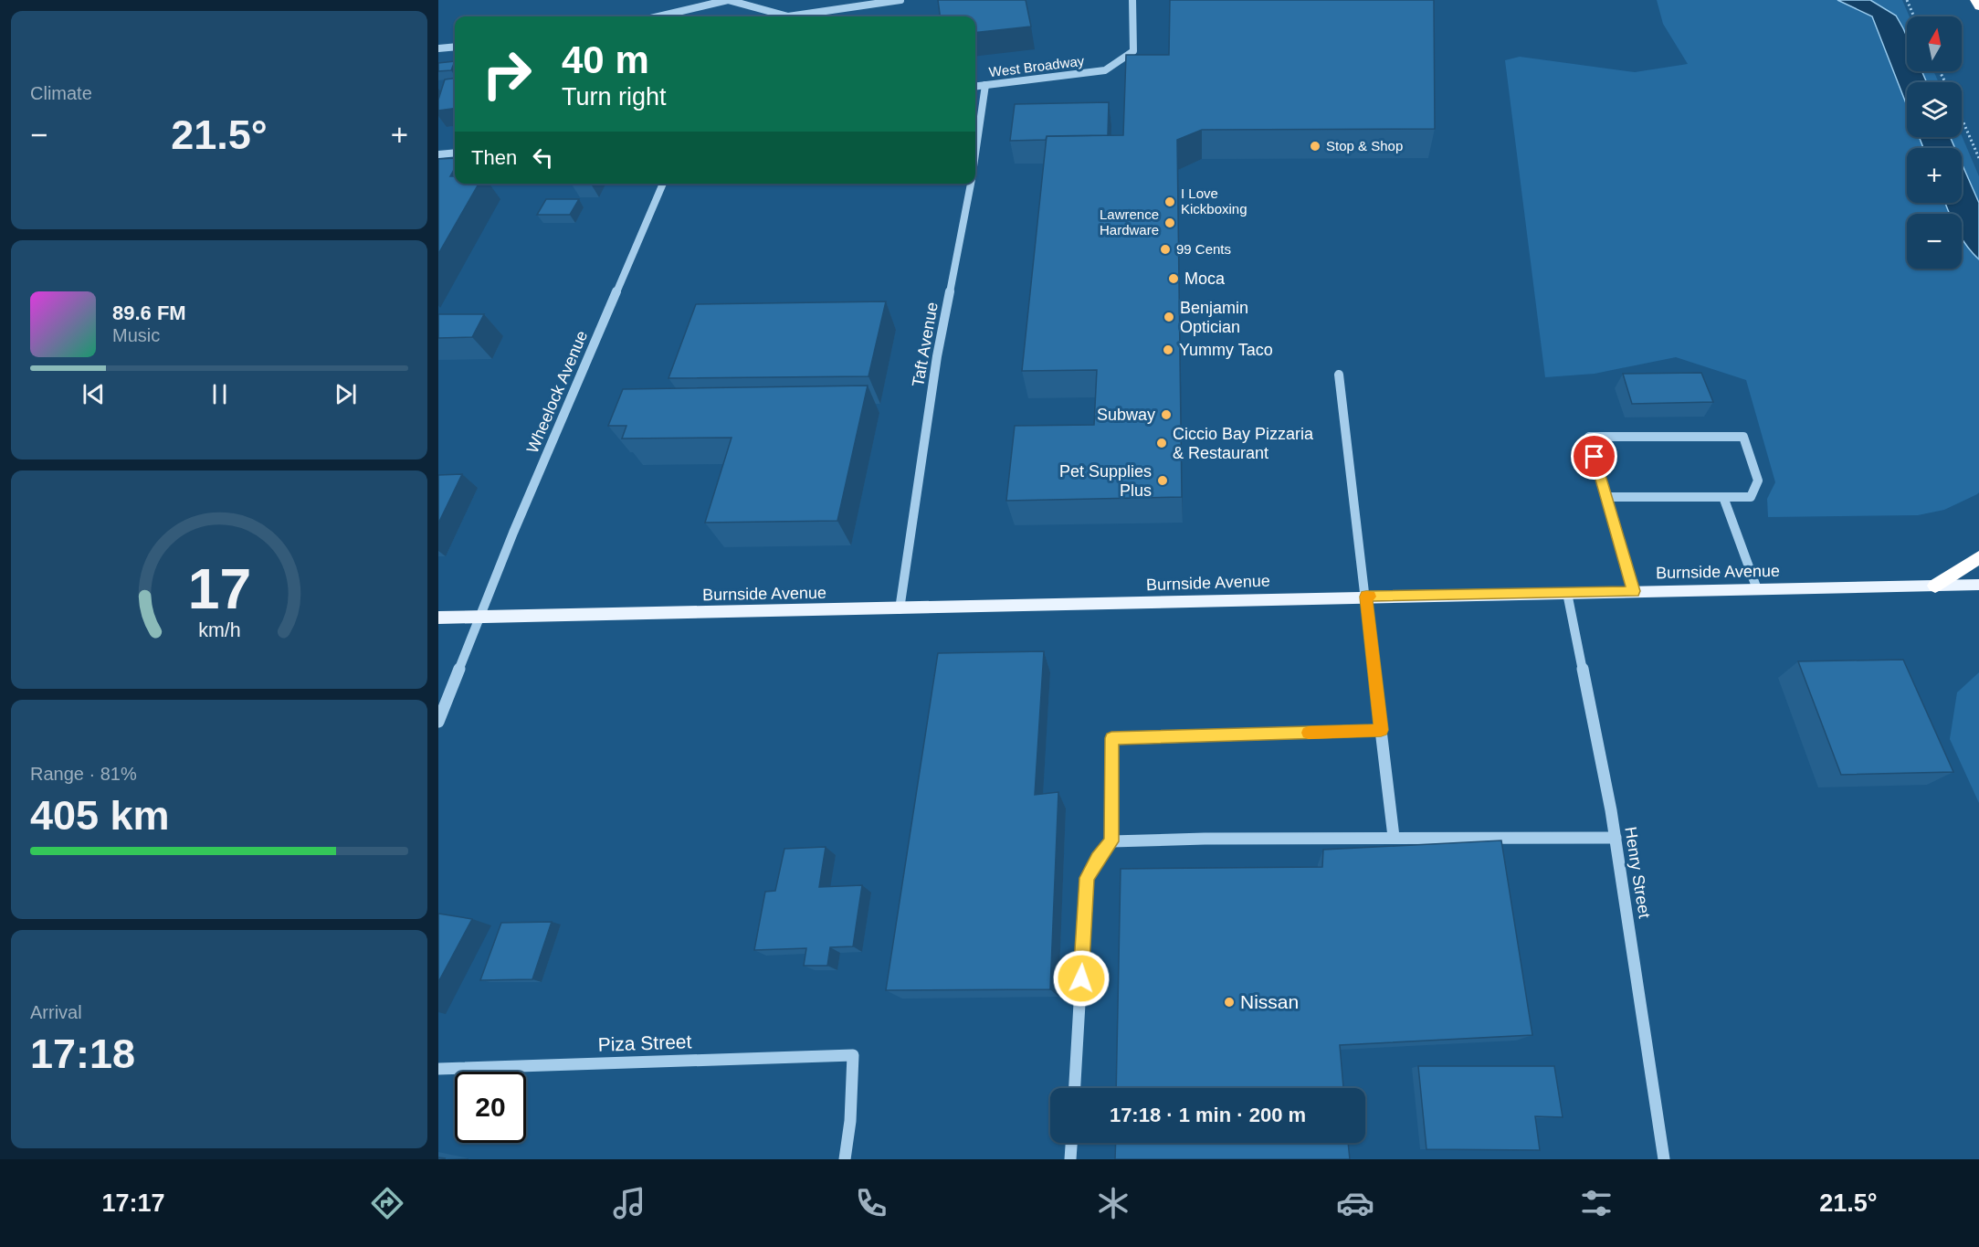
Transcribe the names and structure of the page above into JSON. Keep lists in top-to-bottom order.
{
  "streets": {
    "main road": ["Burnside Avenue"],
    "street": [
      "West Broadway",
      "Taft Avenue",
      "Wheelock Avenue",
      "Henry Street",
      "Piza Street"
    ]
  },
  "crossings": [
    ["West Broadway", "Taft Avenue"],
    ["Taft Avenue", "Burnside Avenue"],
    ["Wheelock Avenue", "Burnside Avenue"],
    ["Burnside Avenue", "Henry Street"]
  ],
  "places": [
    "Stop & Shop",
    "I Love Kickboxing",
    "Lawrence Hardware",
    "99 Cents",
    "Moca",
    "Benjamin Optician",
    "Yummy Taco",
    "Subway",
    "Ciccio Bay Pizzaria & Restaurant",
    "Pet Supplies Plus",
    "Nissan"
  ],
  "north": "top",
  "page": {
    "tile": [
      "Climate",
      ["Range · 81%", "405 km"],
      ["Arrival", "17:18"]
    ],
    "map_buttons": ["+", "−"],
    "turn": ["40 m", "Turn right"],
    "heat": ["−", "21.5°", "+"],
    "then": "Then",
    "song": ["89.6 FM", "Music"],
    "limit": "20",
    "trip": "17:18 · 1 min · 200 m",
    "tabs": ["17:17", "21.5°"],
    "gauge": ["17", "km/h"]
  }
}
